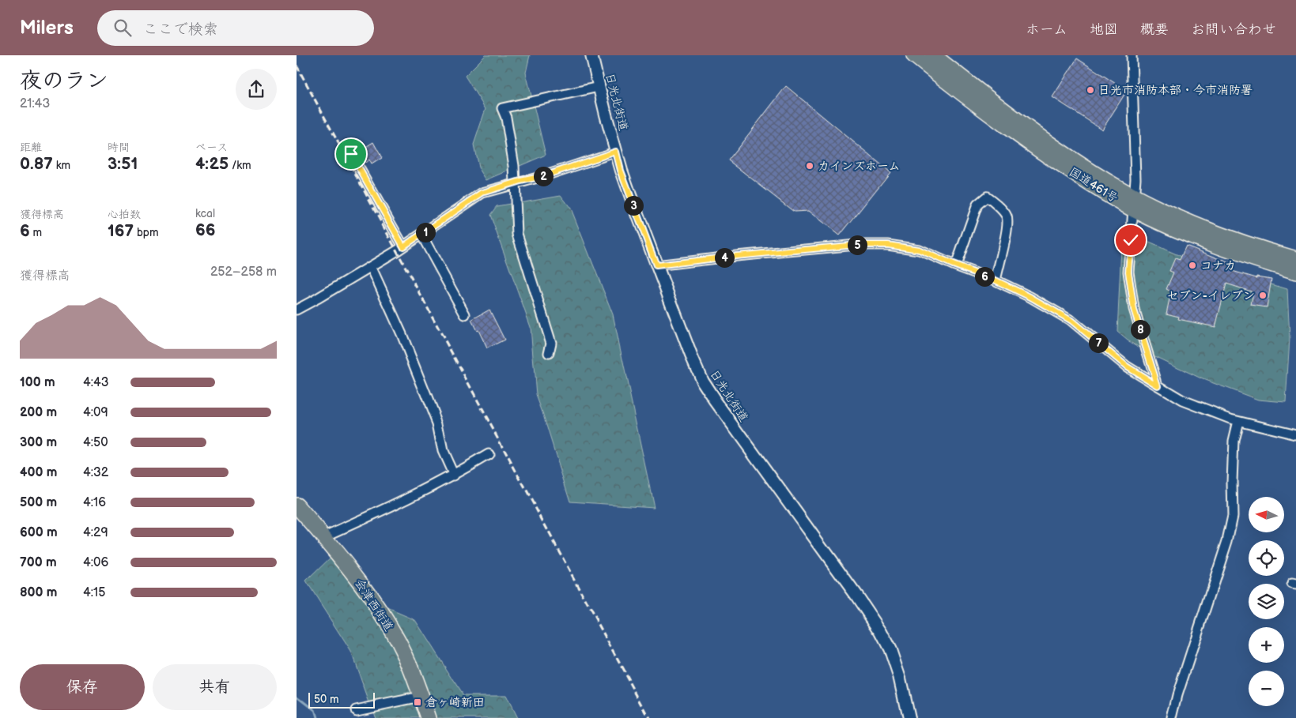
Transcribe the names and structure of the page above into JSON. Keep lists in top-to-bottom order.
{
  "streets": {
    "highway": ["国道461号", "会津西街道"],
    "street": ["日光北街道"]
  },
  "places": {
    "other": [
      "日光市消防本部・今市消防署",
      "カインズホーム",
      "コナカ",
      "セブン-イレブン"
    ],
    "transit": ["倉ヶ崎新田"]
  },
  "scale_bar": "50 m",
  "north": "left",
  "page": {
    "header": "Milers",
    "search": "ここで検索",
    "nav": [
      "ホーム",
      "地図",
      "概要",
      "お問い合わせ"
    ],
    "heading": ["夜のラン", "21:43"],
    "stats": [
      ["距離", "0.87 km"],
      ["時間", "3:51"],
      ["ペース", "4:25 /km"],
      ["獲得標高", "6 m"],
      ["心拍数", "167 bpm"],
      ["kcal", "66"]
    ],
    "pins": [
      "2",
      "3",
      "1",
      "5",
      "4",
      "6",
      "8",
      "7"
    ],
    "chart": ["獲得標高", "252–258 m"],
    "list": [
      {
        "name": "100 m",
        "note": "4:43"
      },
      {
        "name": "200 m",
        "note": "4:09"
      },
      {
        "name": "300 m",
        "note": "4:50"
      },
      {
        "name": "400 m",
        "note": "4:32"
      },
      {
        "name": "500 m",
        "note": "4:16"
      },
      {
        "name": "600 m",
        "note": "4:29"
      },
      {
        "name": "700 m",
        "note": "4:06"
      },
      {
        "name": "800 m",
        "note": "4:15"
      }
    ],
    "map_buttons": ["+", "−"],
    "buttons": ["保存", "共有"],
    "scale": "50 m"
  }
}
